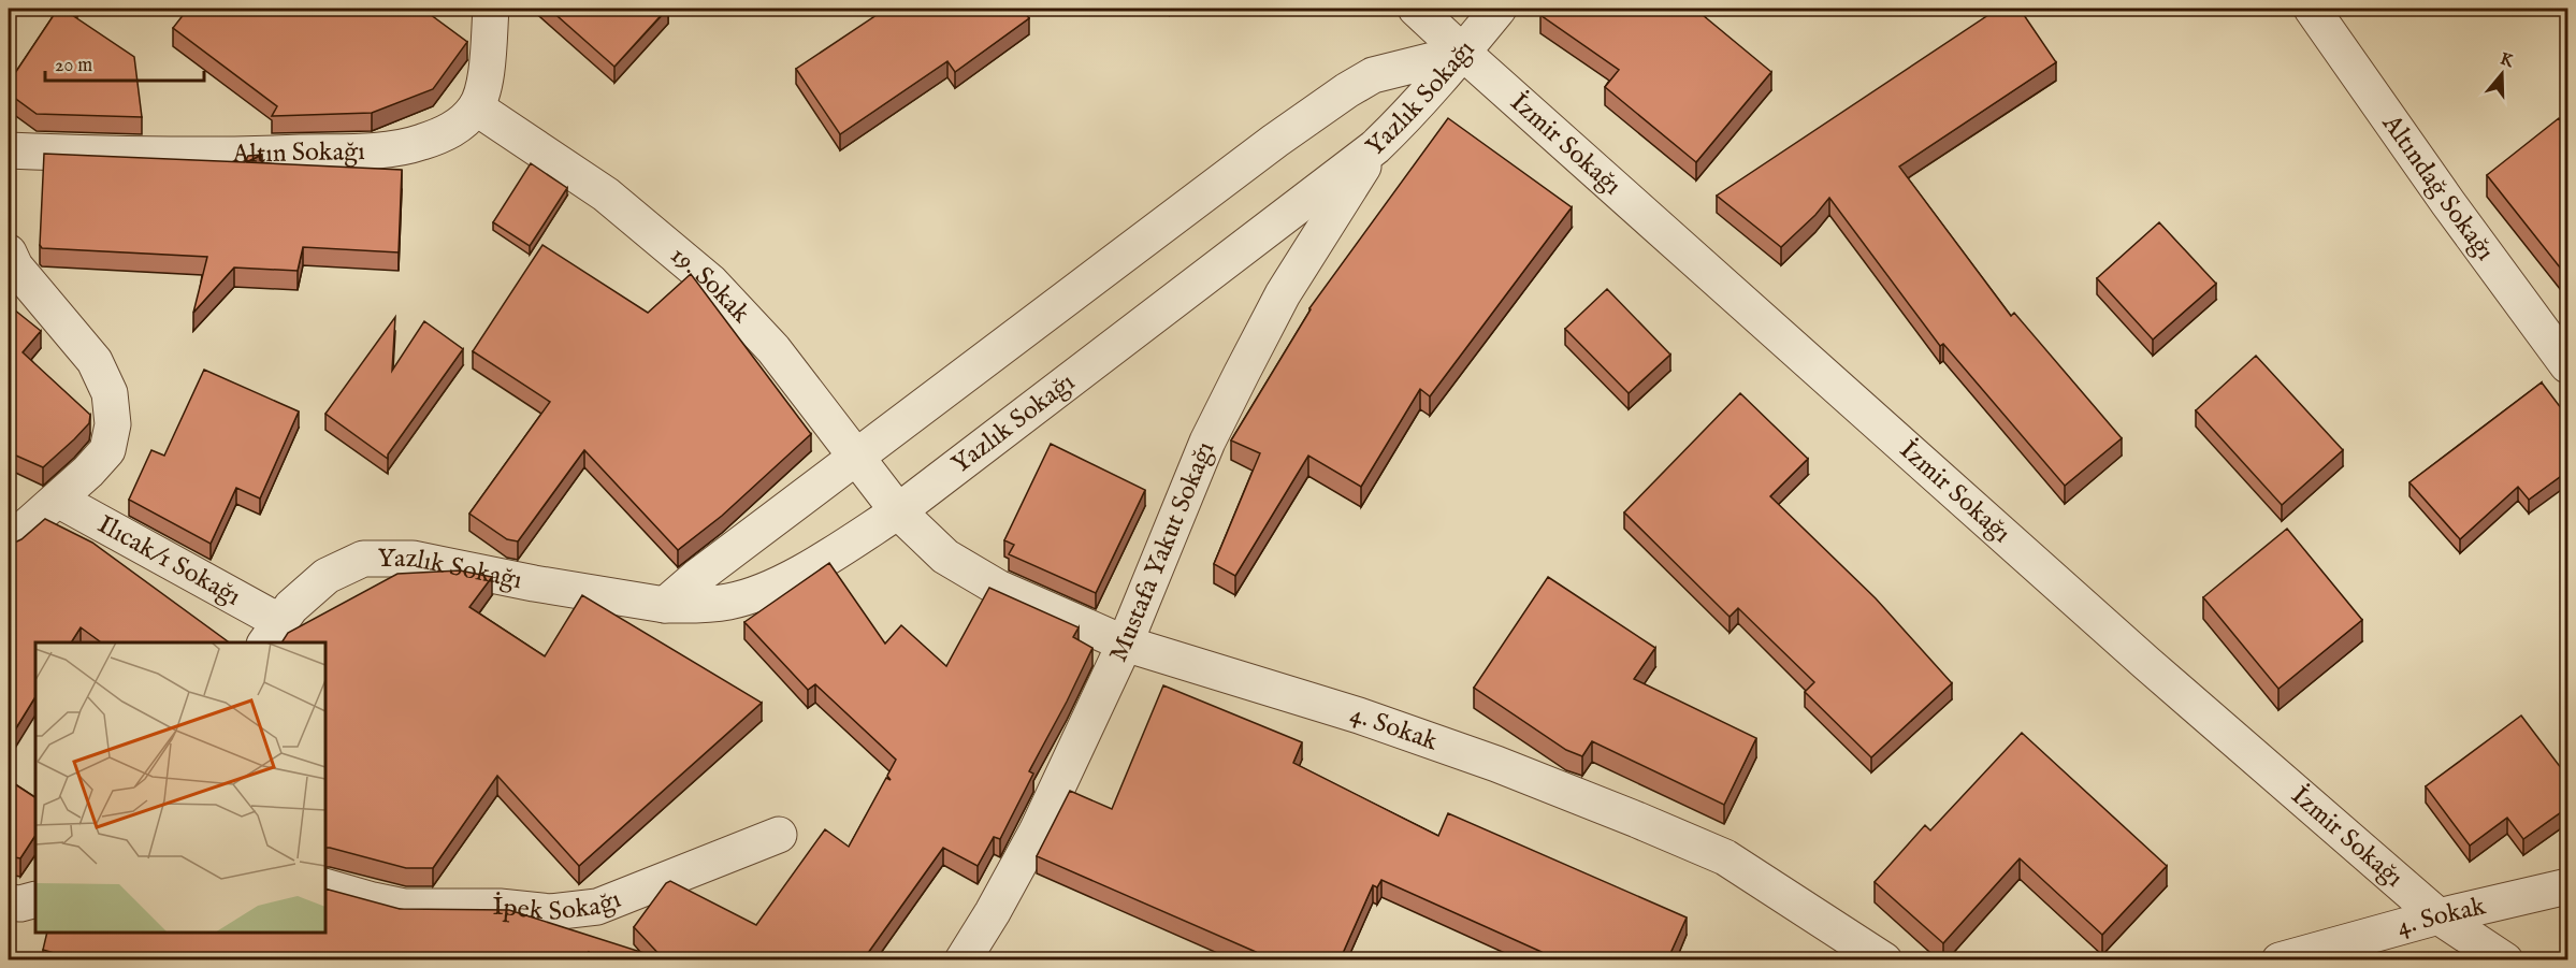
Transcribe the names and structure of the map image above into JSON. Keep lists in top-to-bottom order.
{
  "streets": {
    "street": [
      "Yazlık Sokağı",
      "İzmir Sokağı",
      "Altın Sokağı",
      "Altındağ Sokağı",
      "19. Sokak",
      "Mustafa Yakut Sokağı",
      "Ilıcak/1 Sokağı",
      "4. Sokak",
      "İpek Sokağı"
    ]
  },
  "crossings": [
    ["Yazlık Sokağı", "İzmir Sokağı"],
    ["Yazlık Sokağı", "19. Sokak"],
    ["Yazlık Sokağı", "Mustafa Yakut Sokağı"],
    ["Yazlık Sokağı", "Ilıcak/1 Sokağı"],
    ["Yazlık Sokağı", "4. Sokak"],
    ["İzmir Sokağı", "4. Sokak"],
    ["Altın Sokağı", "19. Sokak"],
    ["19. Sokak", "4. Sokak"],
    ["Mustafa Yakut Sokağı", "4. Sokak"]
  ],
  "scale_bar": "20 m",
  "north": "top"
}
